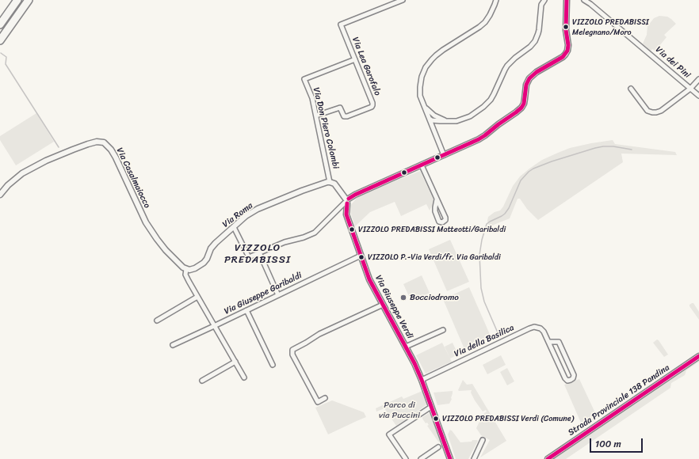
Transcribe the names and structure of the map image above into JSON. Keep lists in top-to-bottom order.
{
  "streets": {
    "street": [
      "Via dei Pini",
      "Via Lea Garofalo",
      "Via Don Piero Colombi",
      "Via Casalmaiocco",
      "Via Roma",
      "Via Giuseppe Garibaldi",
      "Via Giuseppe Verdi",
      "Via della Basilica",
      "Strada Provinciale 138 Pandina"
    ]
  },
  "crossings": [
    ["Via Lea Garofalo", "Via Don Piero Colombi"],
    ["Via Don Piero Colombi", "Via Roma"],
    ["Via Casalmaiocco", "Via Roma"],
    ["Via Giuseppe Garibaldi", "Via Giuseppe Verdi"],
    ["Via Giuseppe Verdi", "Via della Basilica"]
  ],
  "districts": ["VIZZOLO PREDABISSI"],
  "parks": ["Parco di via Puccini"],
  "places": [
    "VIZZOLO PREDABISSI Melegnano/Moro",
    "VIZZOLO PREDABISSI Matteotti/Garibaldi",
    "VIZZOLO P.-Via Verdi/fr. Via Garibaldi",
    "Bocciodromo",
    "VIZZOLO PREDABISSI Verdi (Comune)"
  ],
  "scale_bar": "100 m"
}
